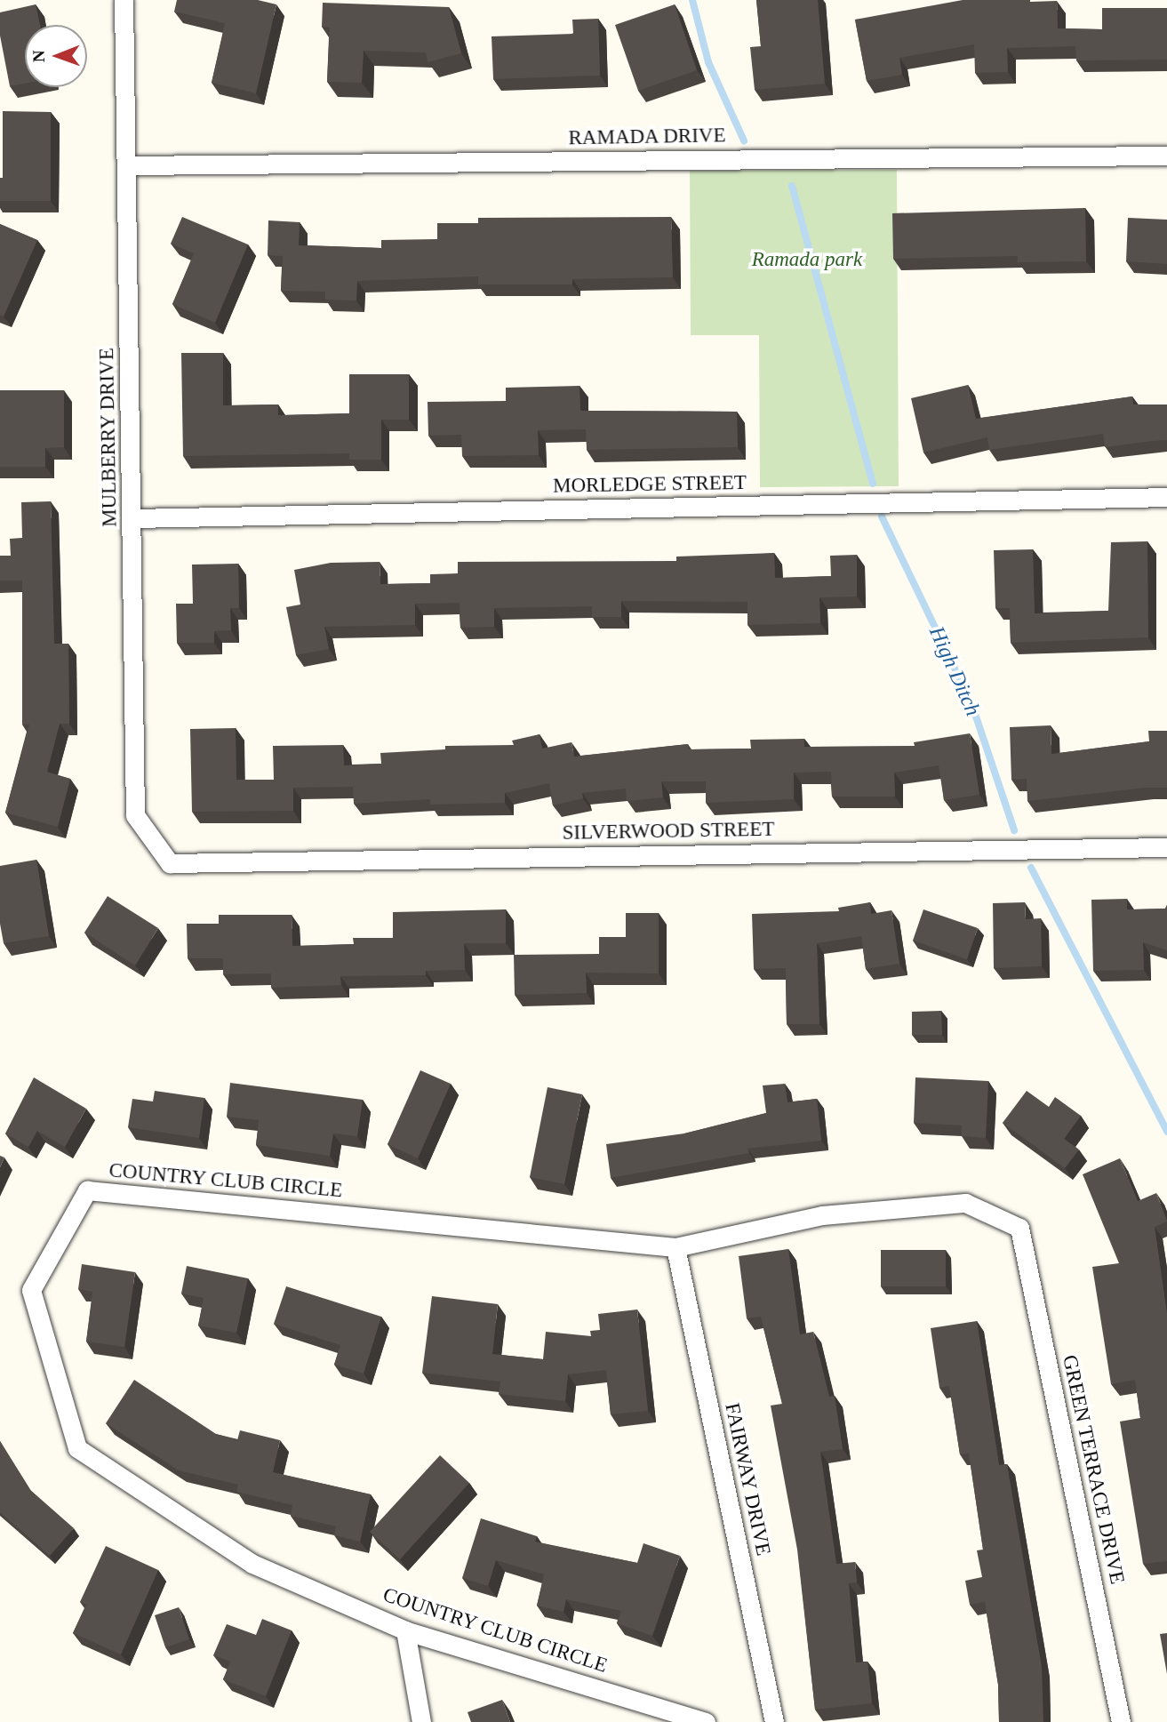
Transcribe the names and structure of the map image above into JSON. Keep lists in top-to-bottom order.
{
  "streets": {
    "street": [
      "RAMADA DRIVE",
      "MULBERRY DRIVE",
      "MORLEDGE STREET",
      "SILVERWOOD STREET",
      "COUNTRY CLUB CIRCLE",
      "GREEN TERRACE DRIVE",
      "FAIRWAY DRIVE"
    ]
  },
  "crossings": [
    ["RAMADA DRIVE", "MULBERRY DRIVE"],
    ["MULBERRY DRIVE", "MORLEDGE STREET"],
    ["MULBERRY DRIVE", "SILVERWOOD STREET"],
    ["COUNTRY CLUB CIRCLE", "GREEN TERRACE DRIVE"],
    ["COUNTRY CLUB CIRCLE", "FAIRWAY DRIVE"]
  ],
  "water": ["High Ditch"],
  "parks": ["Ramada park"],
  "north": "left"
}
